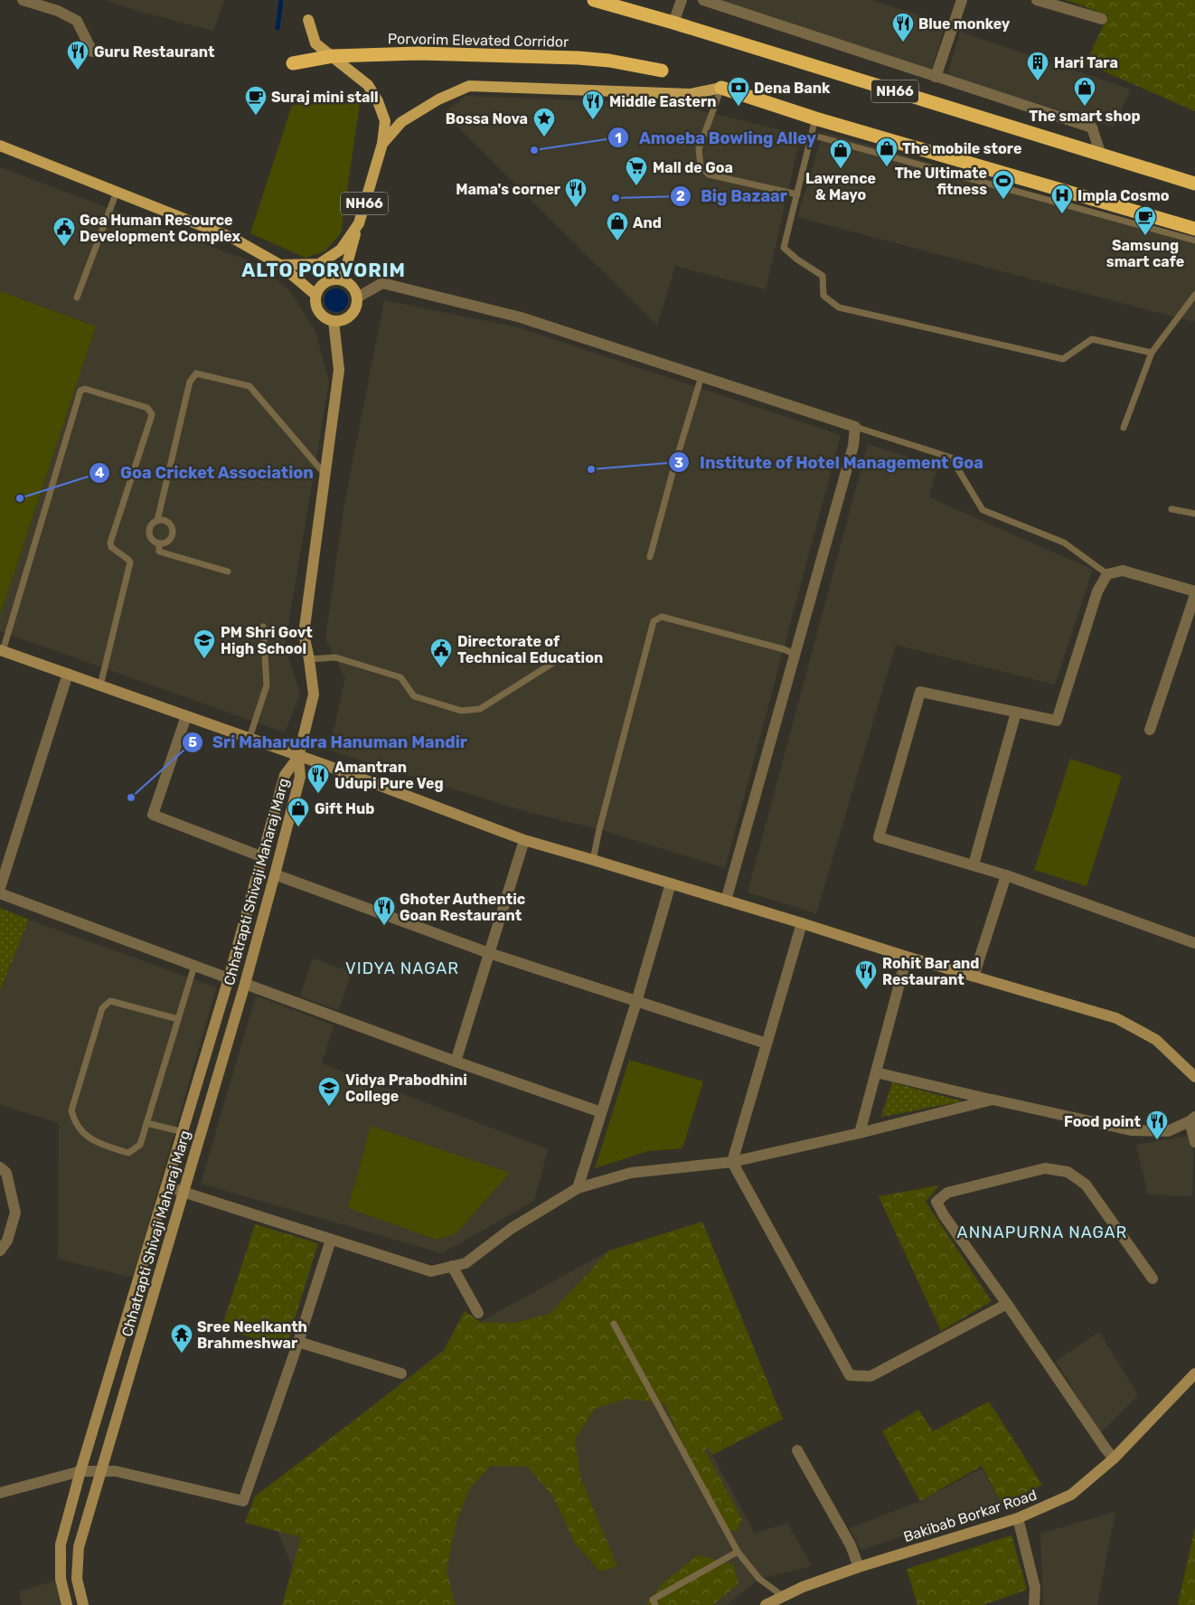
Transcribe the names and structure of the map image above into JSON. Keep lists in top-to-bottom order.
{
  "streets": {
    "highway": ["Porvorim Elevated Corridor", "NH66"],
    "street": ["Chhatrapti Shivaji Maharaj Marg", "Bakibab Borkar Road"]
  },
  "districts": ["ALTO PORVORIM", "VIDYA NAGAR", "ANNAPURNA NAGAR"],
  "places": {
    "restaurant": [
      "Blue monkey",
      "Guru Restaurant",
      "Middle Eastern",
      "Mama's corner",
      "Amantran Udupi Pure Veg",
      "Ghoter Authentic Goan Restaurant",
      "Rohit Bar and Restaurant",
      "Food point"
    ],
    "building": ["Hari Tara"],
    "bank": ["Dena Bank"],
    "shop": [
      "The smart shop",
      "The mobile store",
      "Lawrence & Mayo",
      "And",
      "Gift Hub"
    ],
    "cafe": ["Suraj mini stall", "Samsung smart cafe"],
    "place": ["Bossa Nova"],
    "other": [
      "Amoeba Bowling Alley",
      "Big Bazaar",
      "Institute of Hotel Management Goa",
      "Goa Cricket Association",
      "Sri Maharudra Hanuman Mandir"
    ],
    "supermarket": ["Mall de Goa"],
    "sports": ["The Ultimate fitness"],
    "hospital": ["Impla Cosmo"],
    "public building": ["Goa Human Resource Development Complex", "Directorate of Technical Education"],
    "school or university": ["PM Shri Govt High School", "Vidya Prabodhini College"],
    "temple": ["Sree Neelkanth Brahmeshwar"]
  }
}
